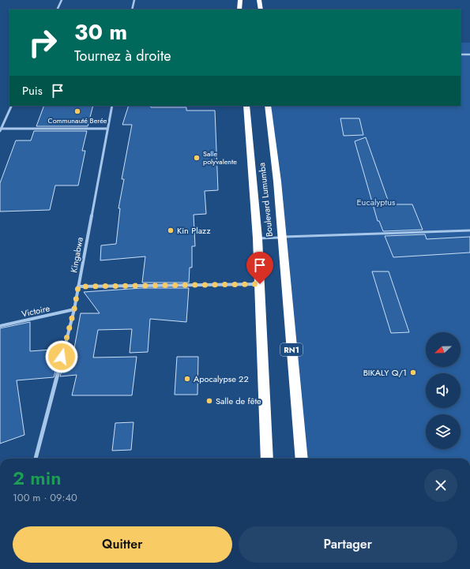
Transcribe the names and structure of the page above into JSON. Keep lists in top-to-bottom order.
{
  "streets": {
    "highway": ["Boulevard Lumumba", "RN1"],
    "street": ["Kingabwa", "Victoire"]
  },
  "crossings": [
    ["Kingabwa", "Victoire"]
  ],
  "parks": ["Eucalyptus"],
  "places": [
    "Communauté Berée",
    "Salle polyvalente",
    "Kin Plazz",
    "BIKALY Q/1",
    "Apocalypse 22",
    "Salle de fête"
  ],
  "north": "left",
  "page": {
    "turn": ["30 m", "Tournez à droite"],
    "then": "Puis",
    "heading": ["2 min", "100 m · 09:40"],
    "buttons": ["Quitter", "Partager"]
  }
}
